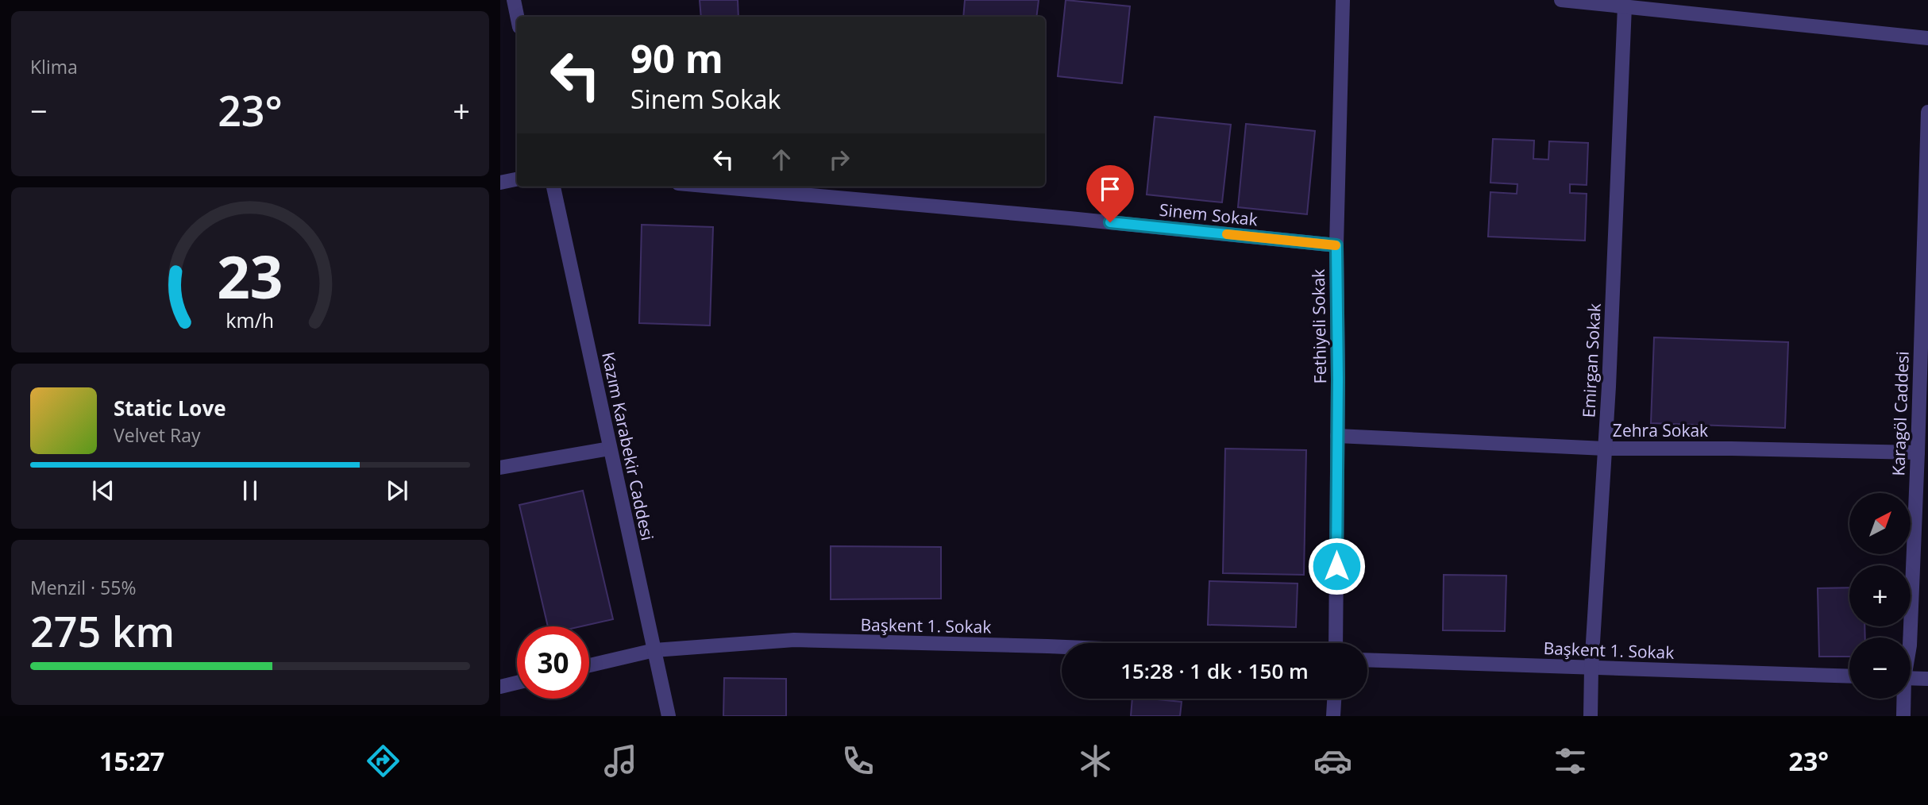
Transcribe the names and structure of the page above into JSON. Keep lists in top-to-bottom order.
{
  "streets": {
    "street": [
      "Sinem Sokak",
      "Fethiyeli Sokak",
      "Emirgan Sokak",
      "Karagöl Caddesi",
      "Zehra Sokak",
      "Kazım Karabekir Caddesi",
      "Başkent 1. Sokak"
    ]
  },
  "crossings": [
    ["Sinem Sokak", "Fethiyeli Sokak"],
    ["Fethiyeli Sokak", "Zehra Sokak"],
    ["Emirgan Sokak", "Zehra Sokak"],
    ["Emirgan Sokak", "Başkent 1. Sokak"],
    ["Karagöl Caddesi", "Zehra Sokak"],
    ["Kazım Karabekir Caddesi", "Başkent 1. Sokak"]
  ],
  "north": "top right",
  "page": {
    "tile": [
      "Klima",
      ["Menzil · 55%", "275 km"]
    ],
    "turn": ["90 m", "Sinem Sokak"],
    "heat": ["−", "23°", "+"],
    "song": ["Static Love", "Velvet Ray"],
    "map_buttons": ["+", "−"],
    "limit": "30",
    "trip": "15:28 · 1 dk · 150 m",
    "tabs": ["15:27", "23°"],
    "gauge": ["23", "km/h"]
  }
}
